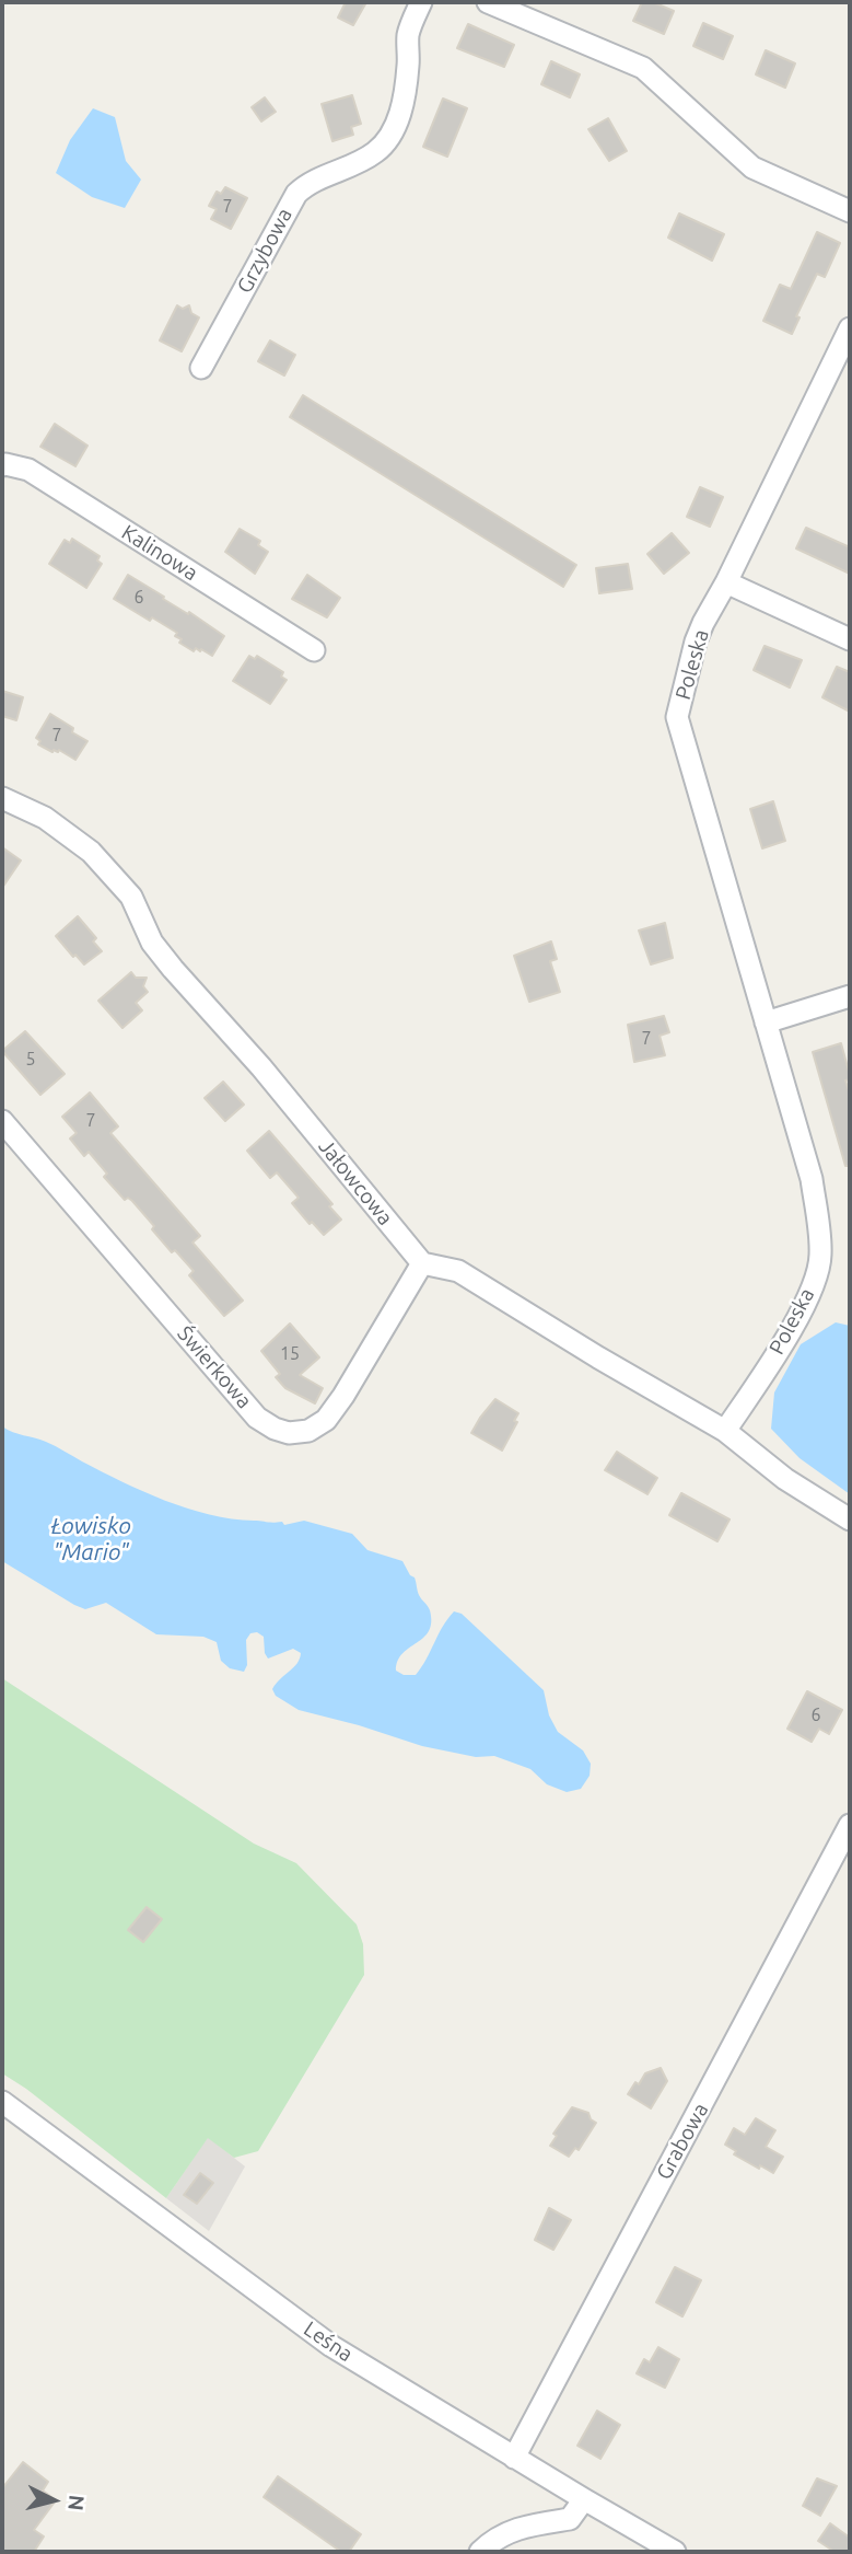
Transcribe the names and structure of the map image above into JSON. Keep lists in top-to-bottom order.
{
  "streets": {
    "street": [
      "Grzybowa",
      "Kalinowa",
      "Poleska",
      "Jałowcowa",
      "Świerkowa",
      "Grabowa",
      "Leśna"
    ]
  },
  "crossings": [
    ["Jałowcowa", "Świerkowa"],
    ["Grabowa", "Leśna"]
  ],
  "water": ["Łowisko \"Mario\""],
  "house_numbers": [
    "7",
    "6",
    "7",
    "7",
    "5",
    "7",
    "15",
    "6"
  ],
  "north": "right"
}
